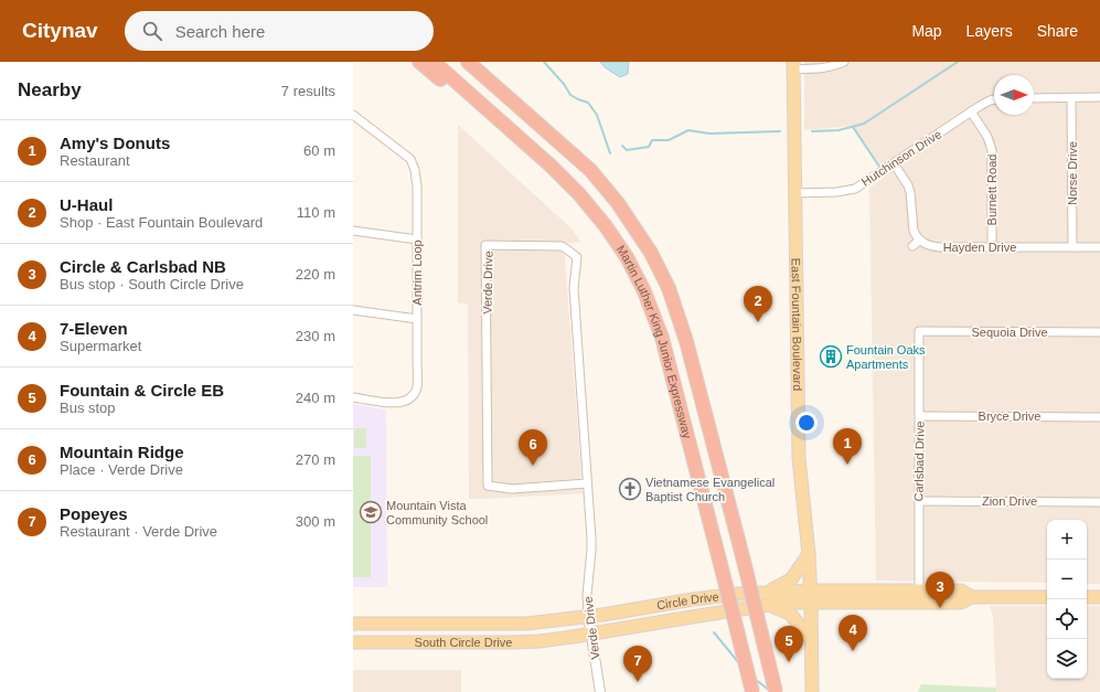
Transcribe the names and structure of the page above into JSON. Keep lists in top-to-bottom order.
{
  "streets": {
    "highway": ["Martin Luther King Junior Expressway"],
    "main road": ["East Fountain Boulevard", "Circle Drive", "South Circle Drive"],
    "street": [
      "Hutchinson Drive",
      "Norse Drive",
      "Burnett Road",
      "Hayden Drive",
      "Antrim Loop",
      "Verde Drive",
      "Sequoia Drive",
      "Bryce Drive",
      "Carlsbad Drive",
      "Zion Drive"
    ]
  },
  "crossings": [
    ["Hutchinson Drive", "Burnett Road"],
    ["Hutchinson Drive", "East Fountain Boulevard"],
    ["Norse Drive", "Hayden Drive"],
    ["Burnett Road", "Hayden Drive"],
    ["Verde Drive", "Circle Drive"],
    ["East Fountain Boulevard", "Circle Drive"],
    ["Sequoia Drive", "Carlsbad Drive"],
    ["Bryce Drive", "Carlsbad Drive"],
    ["Carlsbad Drive", "Zion Drive"],
    ["Circle Drive", "South Circle Drive"]
  ],
  "places": {
    "building": ["Fountain Oaks Apartments"],
    "church": ["Vietnamese Evangelical Baptist Church"],
    "school or university": ["Mountain Vista Community School"]
  },
  "north": "right",
  "page": {
    "header": "Citynav",
    "search": "Search here",
    "nav": ["Map", "Layers", "Share"],
    "heading": ["Nearby", "7 results"],
    "list": [
      {
        "mark": "1",
        "name": "Amy's Donuts",
        "note": "Restaurant",
        "value": "60 m"
      },
      {
        "mark": "2",
        "name": "U-Haul",
        "note": "Shop · East Fountain Boulevard",
        "value": "110 m"
      },
      {
        "mark": "3",
        "name": "Circle & Carlsbad NB",
        "note": "Bus stop · South Circle Drive",
        "value": "220 m"
      },
      {
        "mark": "4",
        "name": "7-Eleven",
        "note": "Supermarket",
        "value": "230 m"
      },
      {
        "mark": "5",
        "name": "Fountain & Circle EB",
        "note": "Bus stop",
        "value": "240 m"
      },
      {
        "mark": "6",
        "name": "Mountain Ridge",
        "note": "Place · Verde Drive",
        "value": "270 m"
      },
      {
        "mark": "7",
        "name": "Popeyes",
        "note": "Restaurant · Verde Drive",
        "value": "300 m"
      }
    ],
    "pins": [
      "2",
      "1",
      "6",
      "3",
      "4",
      "5",
      "7"
    ],
    "map_buttons": ["+", "−"]
  }
}
